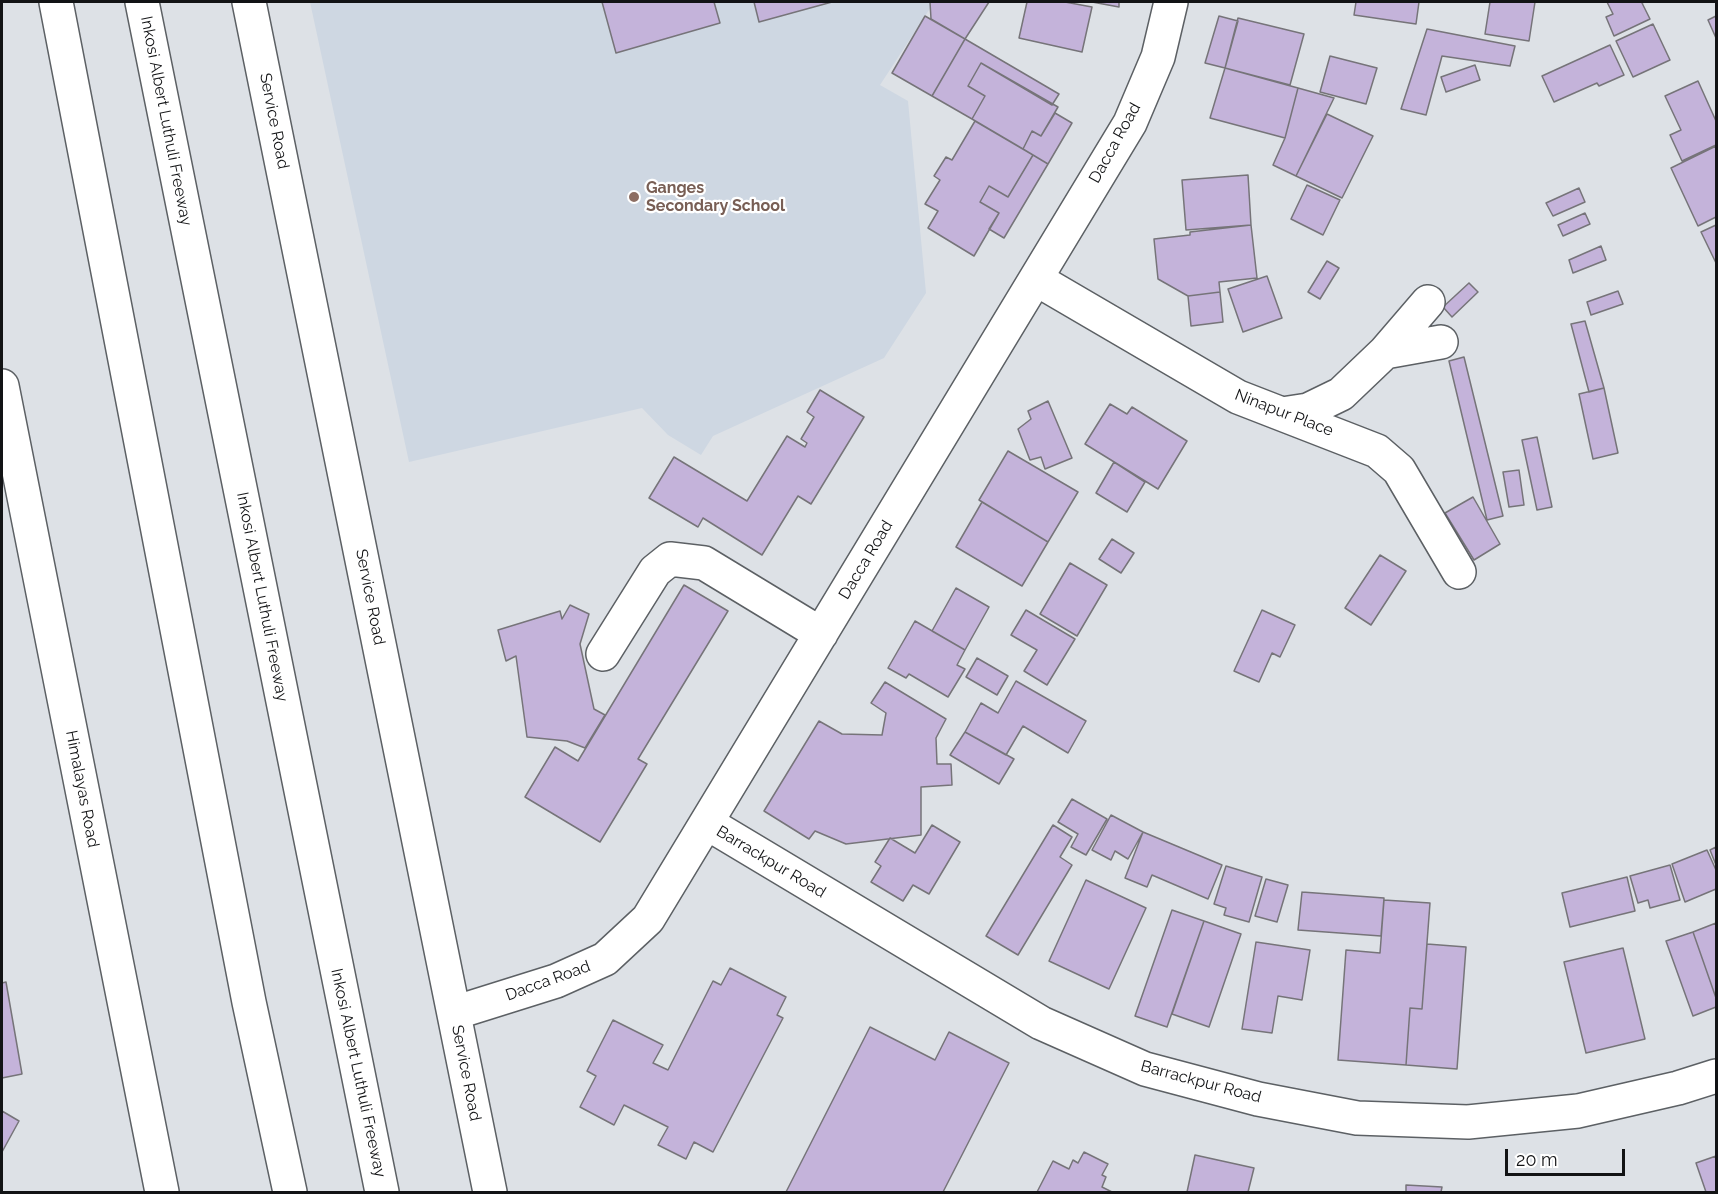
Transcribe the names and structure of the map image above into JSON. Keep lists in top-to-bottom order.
{
  "streets": {
    "main road": [
      "Inkosi Albert Luthuli Freeway",
      "Service Road",
      "Dacca Road",
      "Ninapur Place",
      "Himalayas Road",
      "Barrackpur Road"
    ]
  },
  "crossings": [
    ["Service Road", "Dacca Road"],
    ["Dacca Road", "Ninapur Place"],
    ["Dacca Road", "Barrackpur Road"]
  ],
  "places": ["Ganges Secondary School"],
  "scale_bar": "20 m"
}
